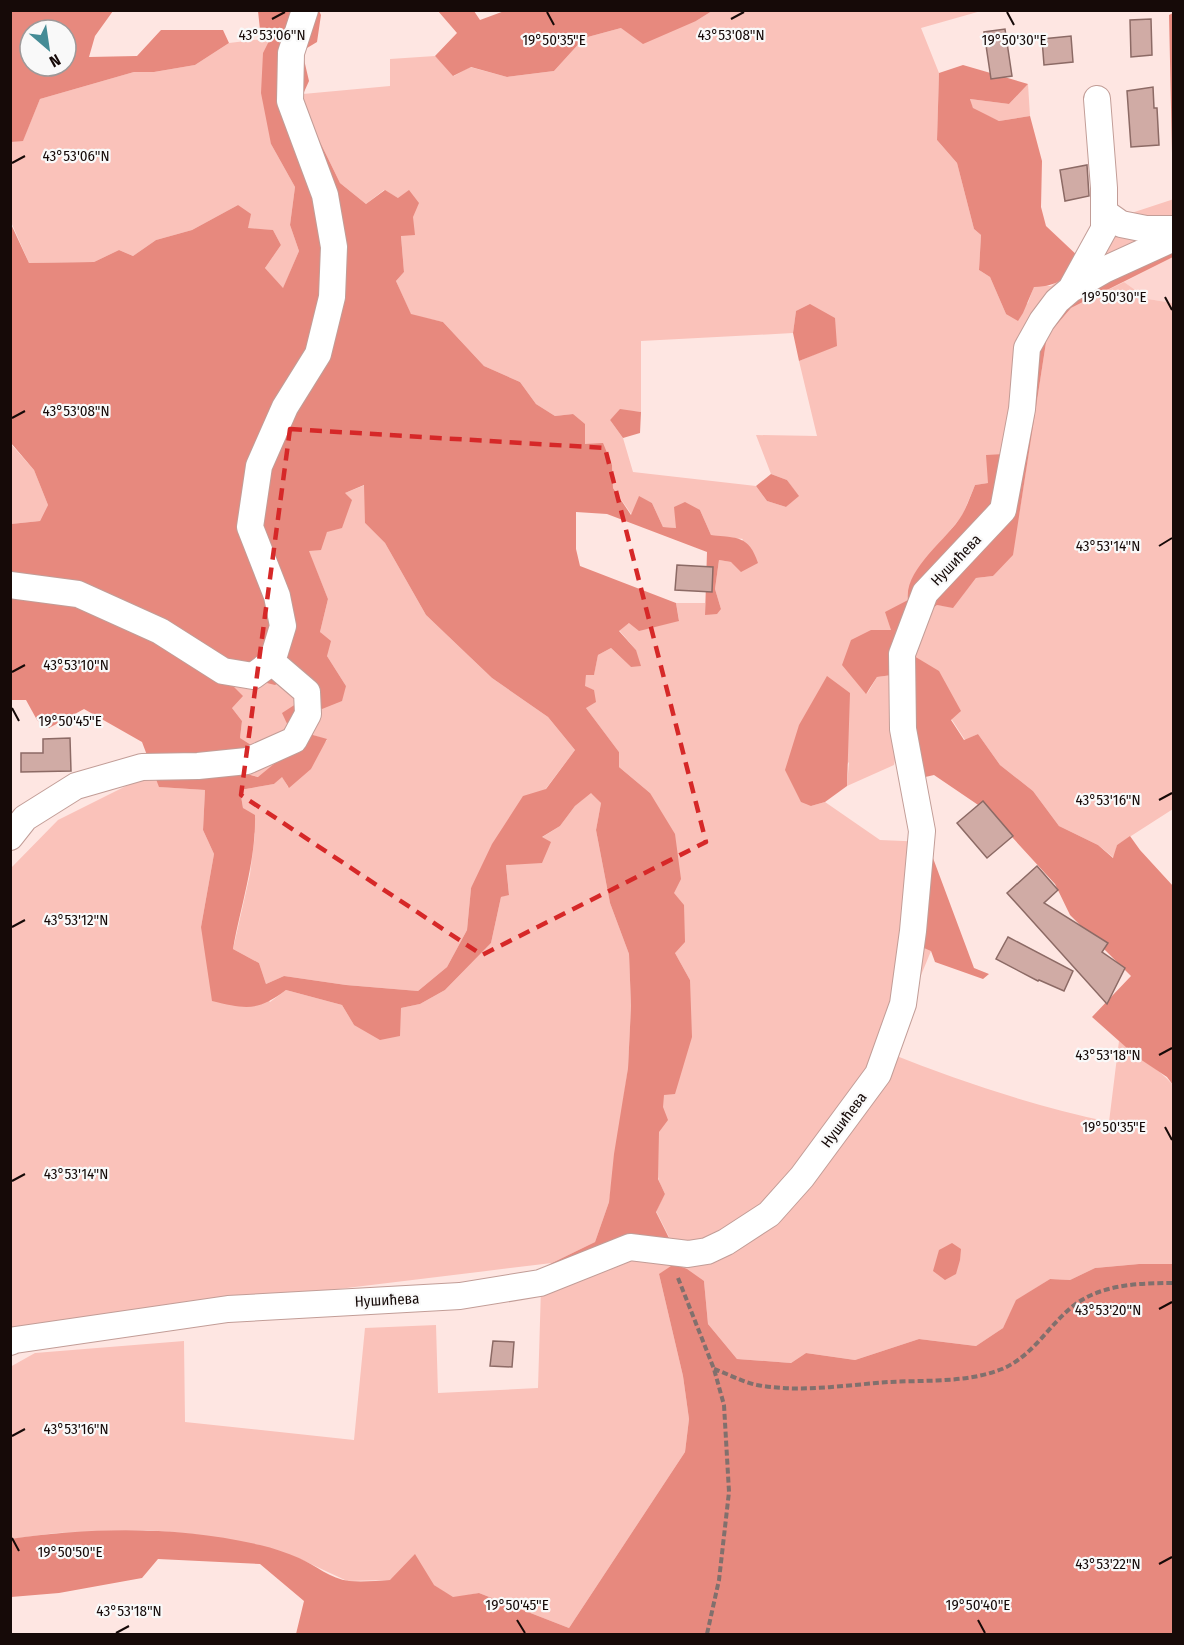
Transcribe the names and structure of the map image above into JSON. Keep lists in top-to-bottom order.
{
  "streets": {
    "street": ["Нушићева"]
  },
  "north": "bottom right",
  "coordinates": [
    "43°53'06\"N",
    "43°53'08\"N",
    "19°50'35\"E",
    "19°50'30\"E",
    "43°53'14\"N",
    "43°53'10\"N",
    "19°50'45\"E",
    "43°53'16\"N",
    "43°53'12\"N",
    "43°53'18\"N",
    "43°53'20\"N",
    "19°50'50\"E",
    "43°53'22\"N",
    "19°50'40\"E"
  ]
}
